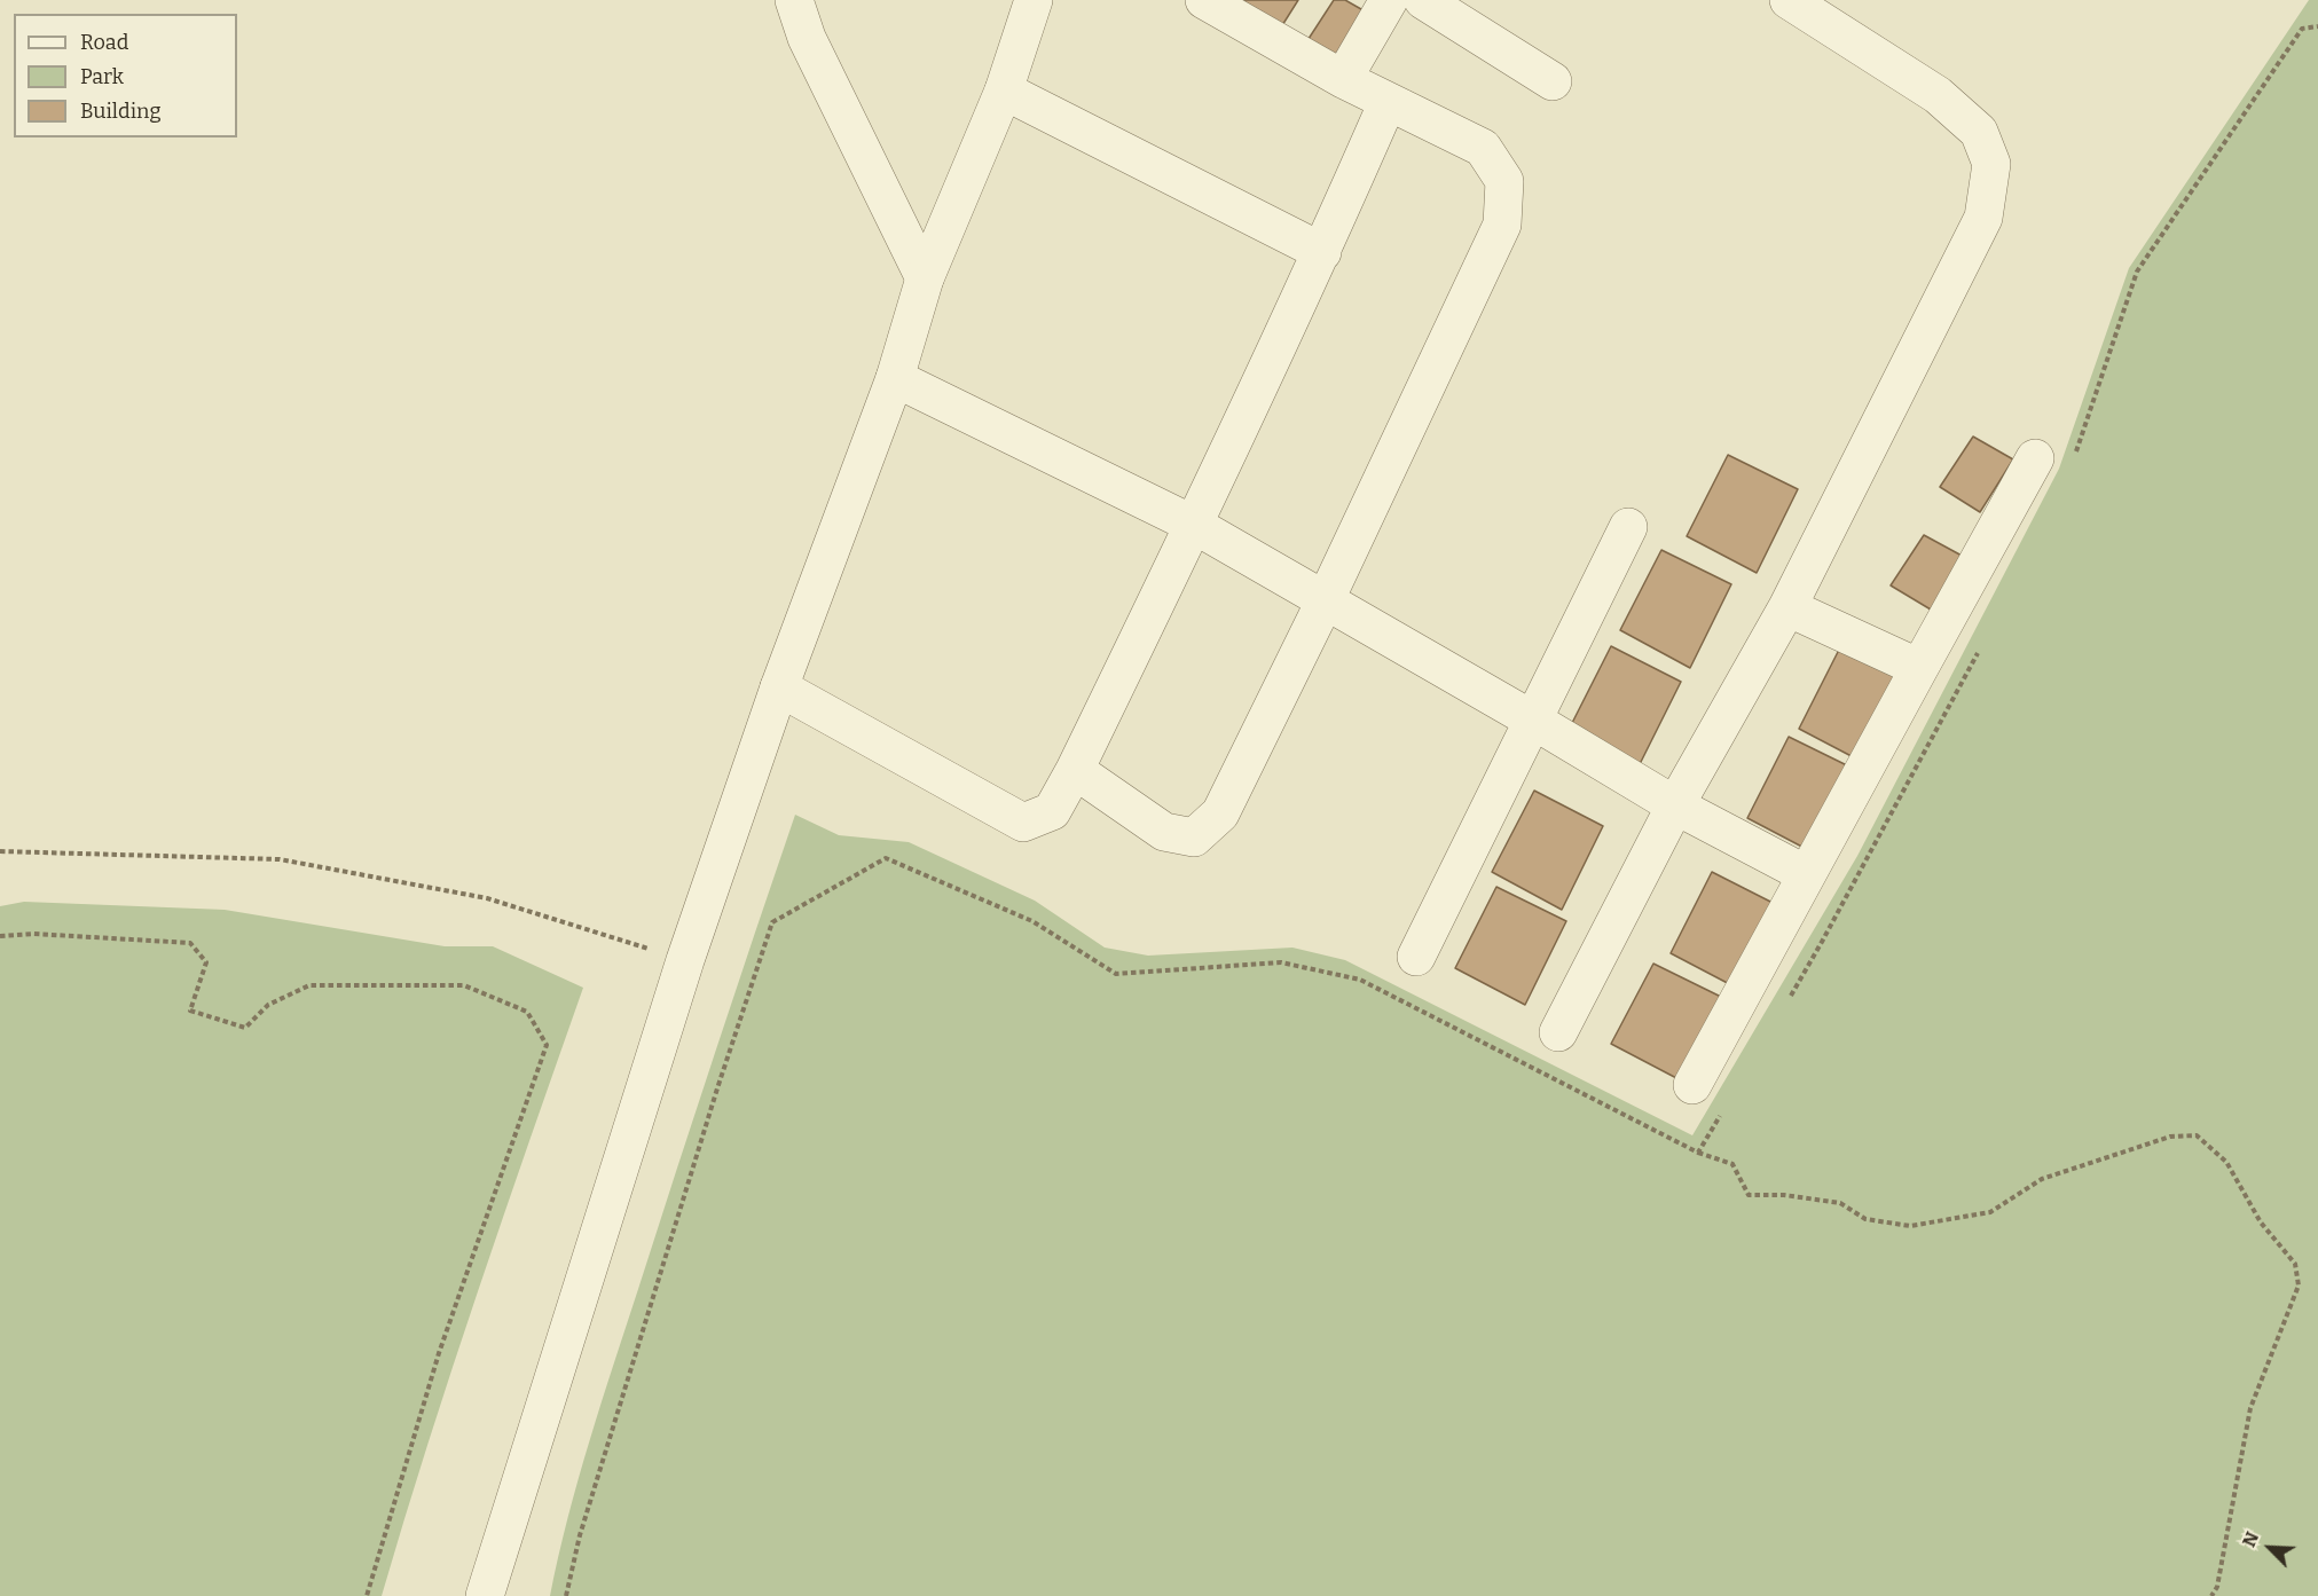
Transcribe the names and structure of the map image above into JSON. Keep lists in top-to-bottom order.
{
  "legend": ["Road", "Park", "Building"],
  "north": "top left"
}
